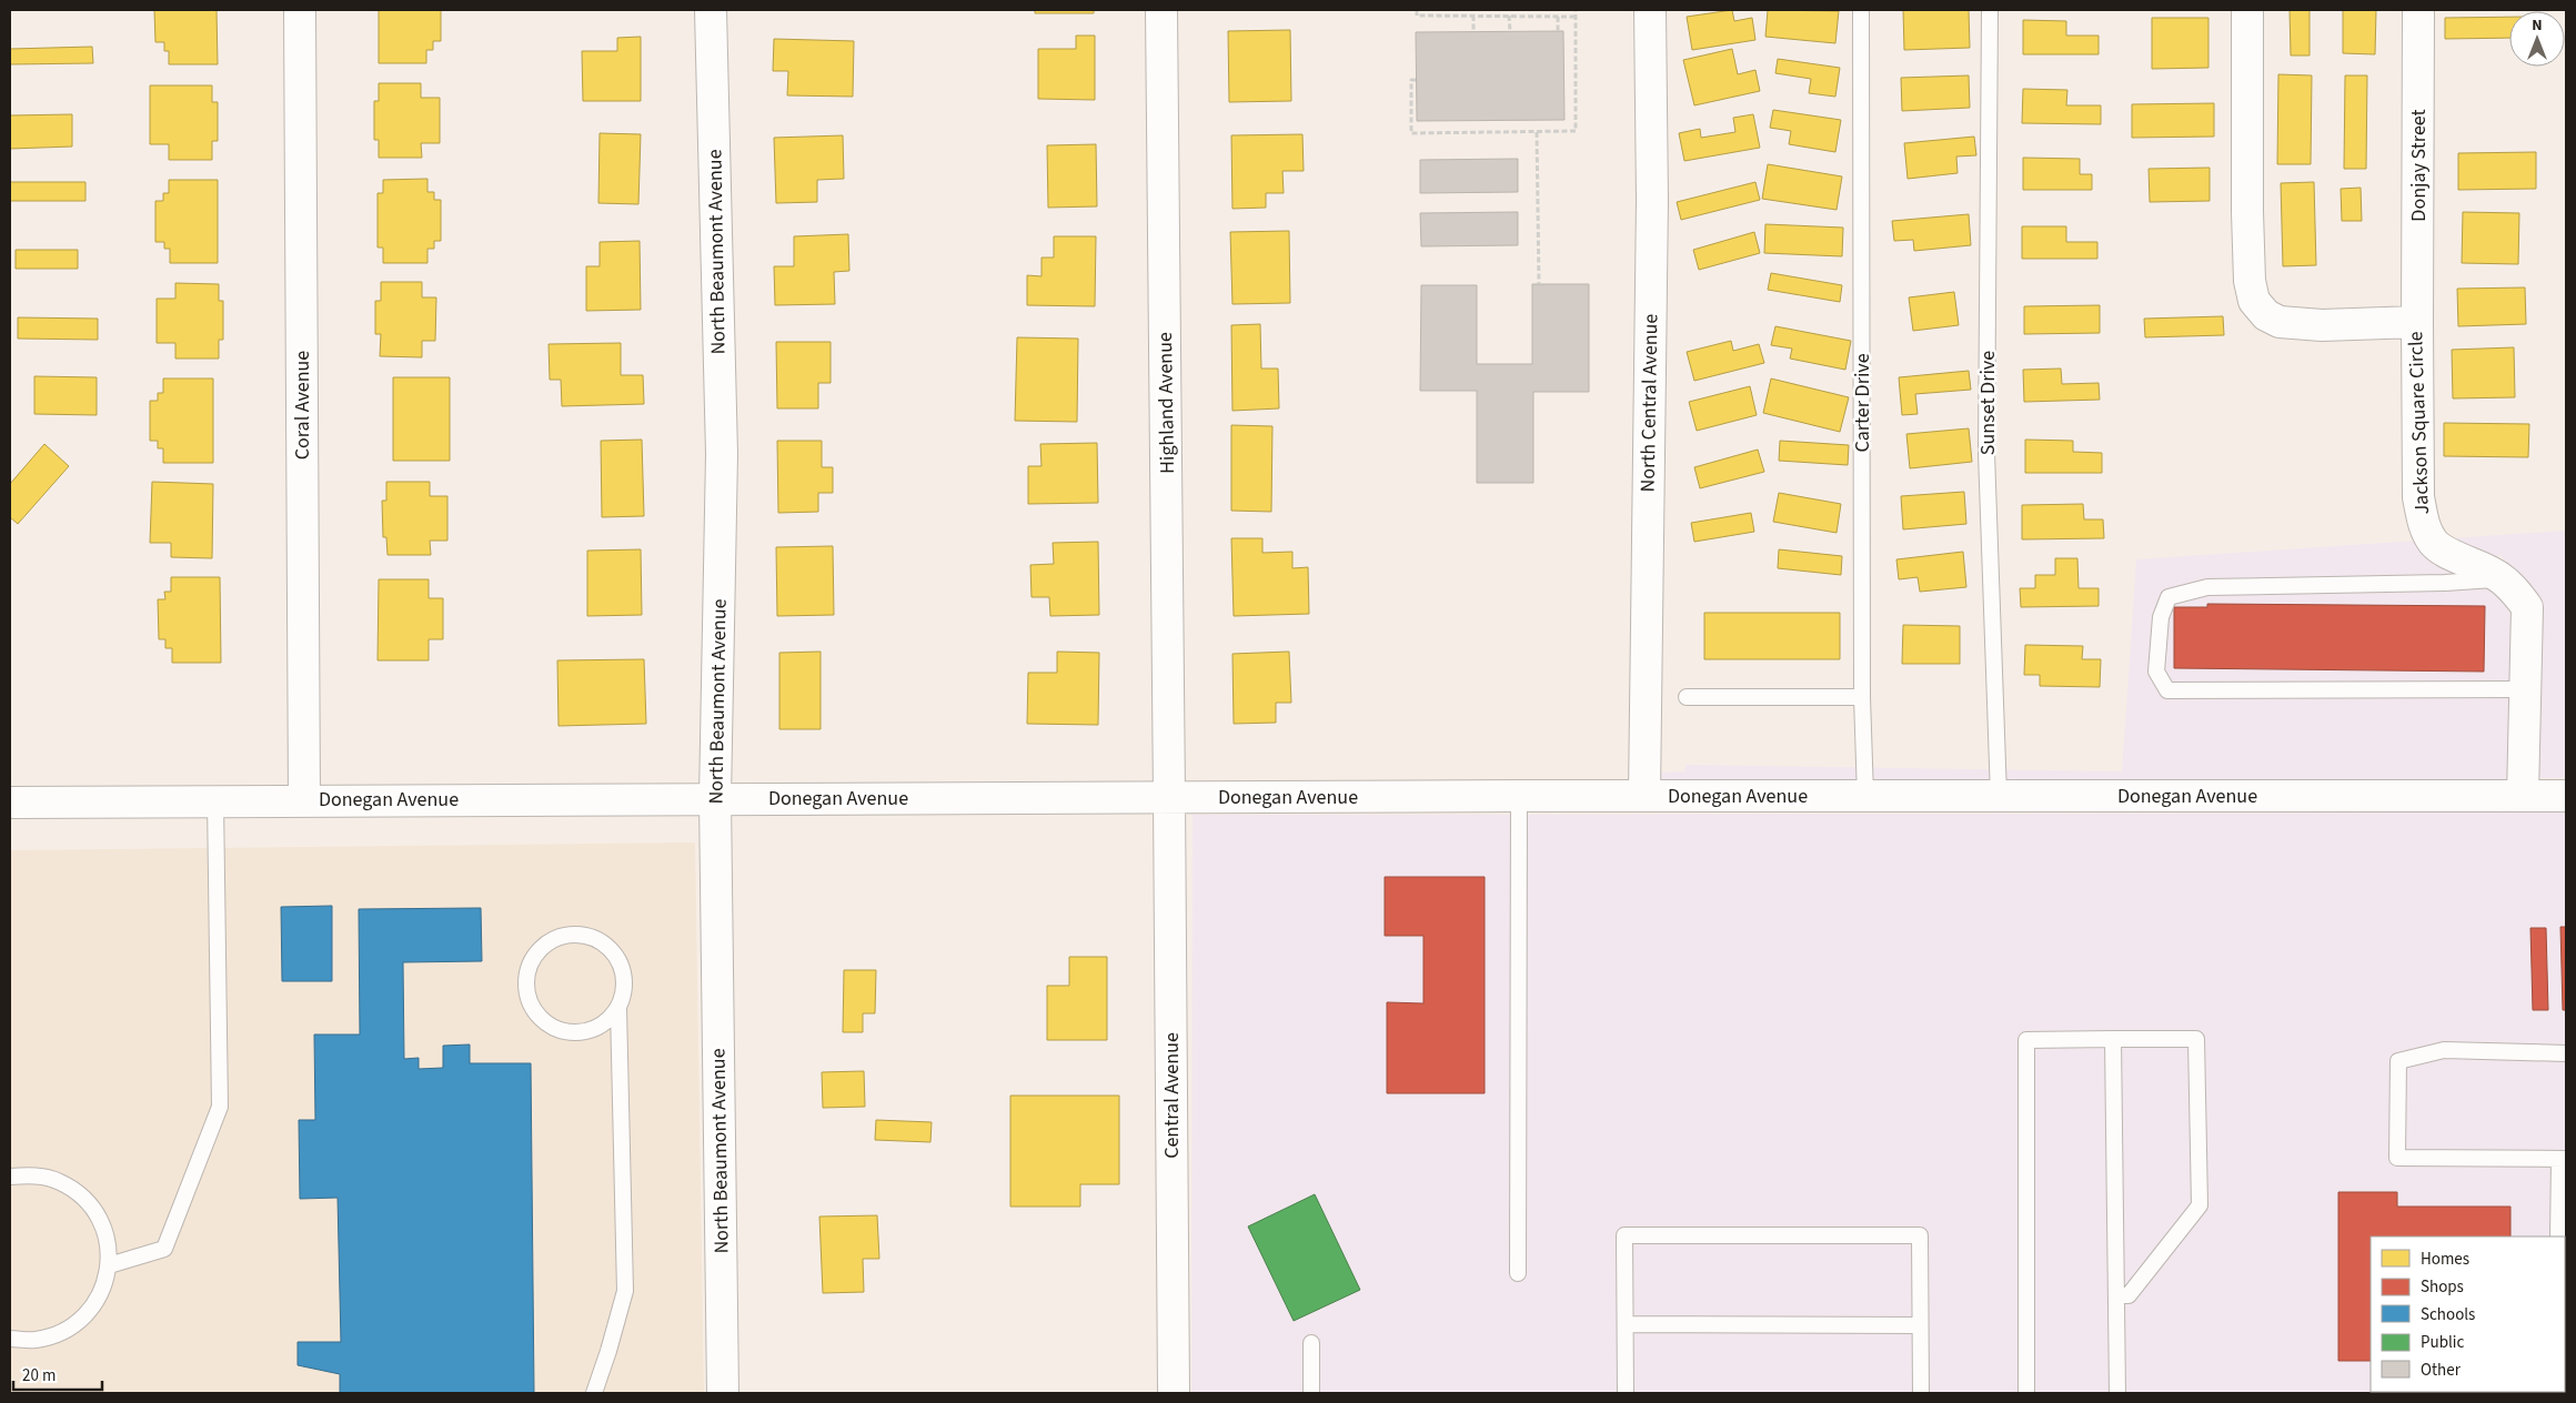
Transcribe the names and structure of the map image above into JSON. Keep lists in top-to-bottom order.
{
  "streets": {
    "street": [
      "Donjay Street",
      "North Beaumont Avenue",
      "Highland Avenue",
      "North Central Avenue",
      "Coral Avenue",
      "Jackson Square Circle",
      "Donegan Avenue",
      "Central Avenue"
    ],
    "lane": ["Carter Drive", "Sunset Drive"]
  },
  "crossings": [
    ["Donjay Street", "Jackson Square Circle"],
    ["North Beaumont Avenue", "Donegan Avenue"],
    ["Highland Avenue", "Donegan Avenue"],
    ["Highland Avenue", "Central Avenue"],
    ["North Central Avenue", "Donegan Avenue"],
    ["Carter Drive", "Donegan Avenue"],
    ["Sunset Drive", "Donegan Avenue"],
    ["Coral Avenue", "Donegan Avenue"],
    ["Jackson Square Circle", "Donegan Avenue"],
    ["Donegan Avenue", "Central Avenue"]
  ],
  "legend": [
    "Homes",
    "Shops",
    "Schools",
    "Public",
    "Other"
  ],
  "scale_bar": "20 m",
  "north": "top"
}
